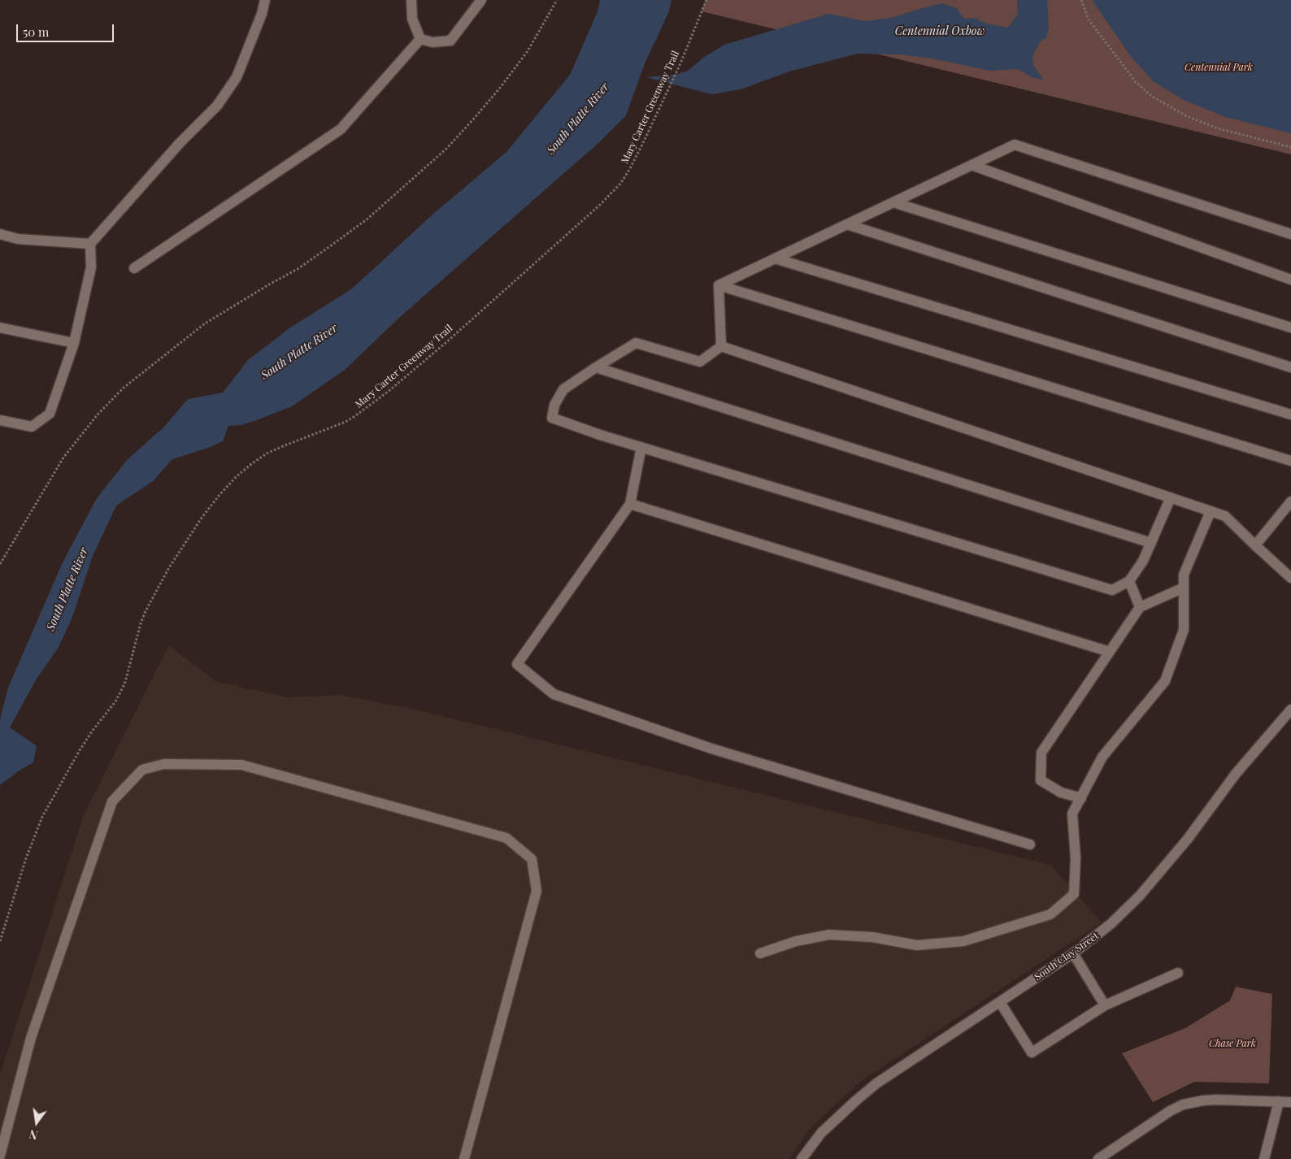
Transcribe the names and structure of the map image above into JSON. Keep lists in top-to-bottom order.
{
  "streets": {
    "street": ["South Clay Street"],
    "path": ["Mary Carter Greenway Trail"]
  },
  "water": ["Centennial Oxbow", "South Platte River"],
  "parks": ["Centennial Park", "Chase Park"],
  "scale_bar": "50 m",
  "north": "bottom"
}
